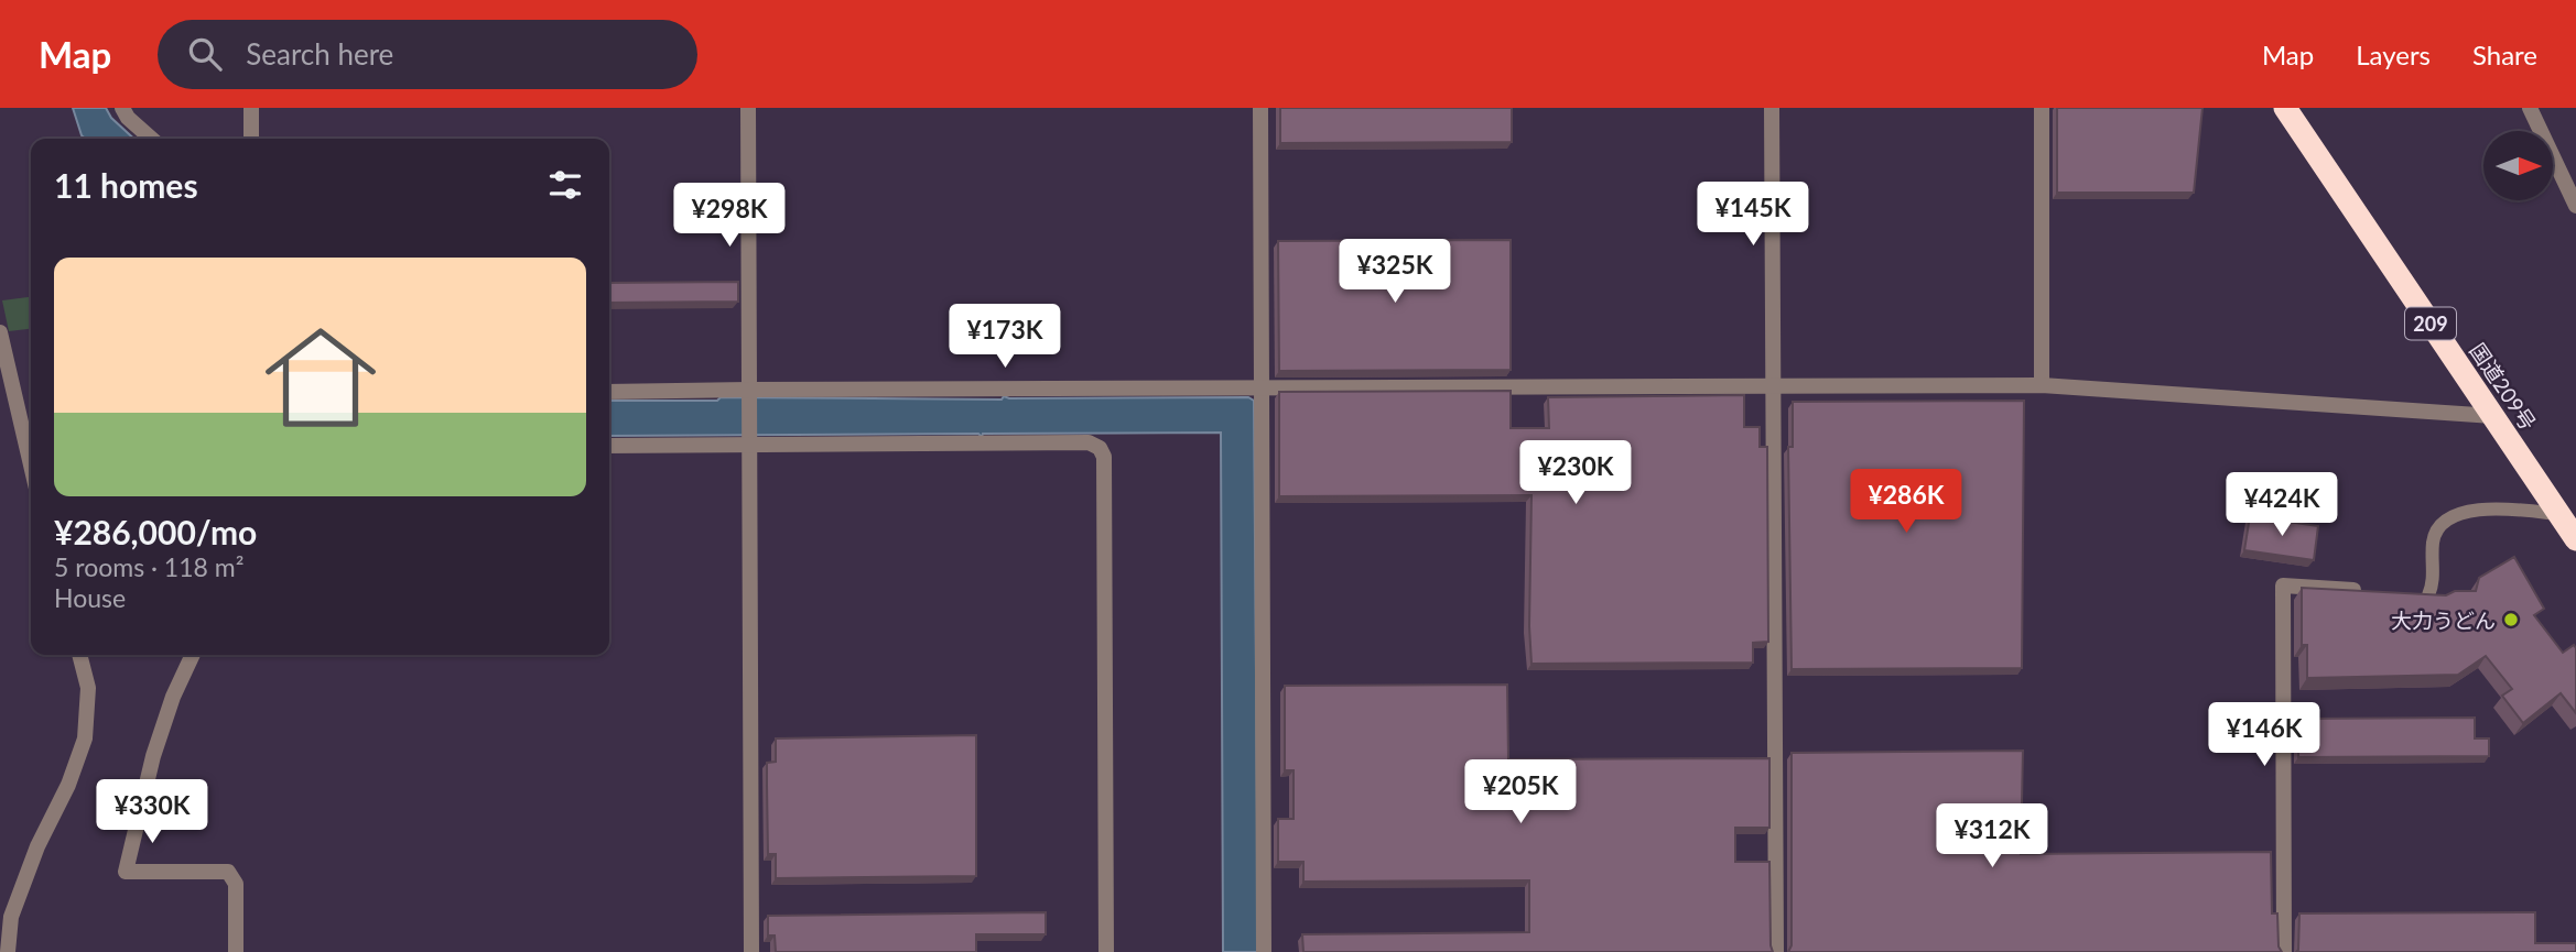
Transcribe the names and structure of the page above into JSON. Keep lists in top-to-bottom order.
{
  "streets": {
    "highway": ["209", "国道209号"]
  },
  "places": ["大力うどん"],
  "north": "right",
  "page": {
    "header": "Map",
    "search": "Search here",
    "nav": ["Map", "Layers", "Share"],
    "heading": "11 homes",
    "price": [
      "¥145K",
      "¥298K",
      "¥325K",
      "¥173K",
      "¥230K",
      "¥286K",
      "¥424K",
      "¥146K",
      "¥205K",
      "¥330K",
      "¥312K"
    ],
    "list": [
      {
        "name": "¥286,000/mo",
        "note": "5 rooms · 118 m² · House"
      }
    ]
  }
}
